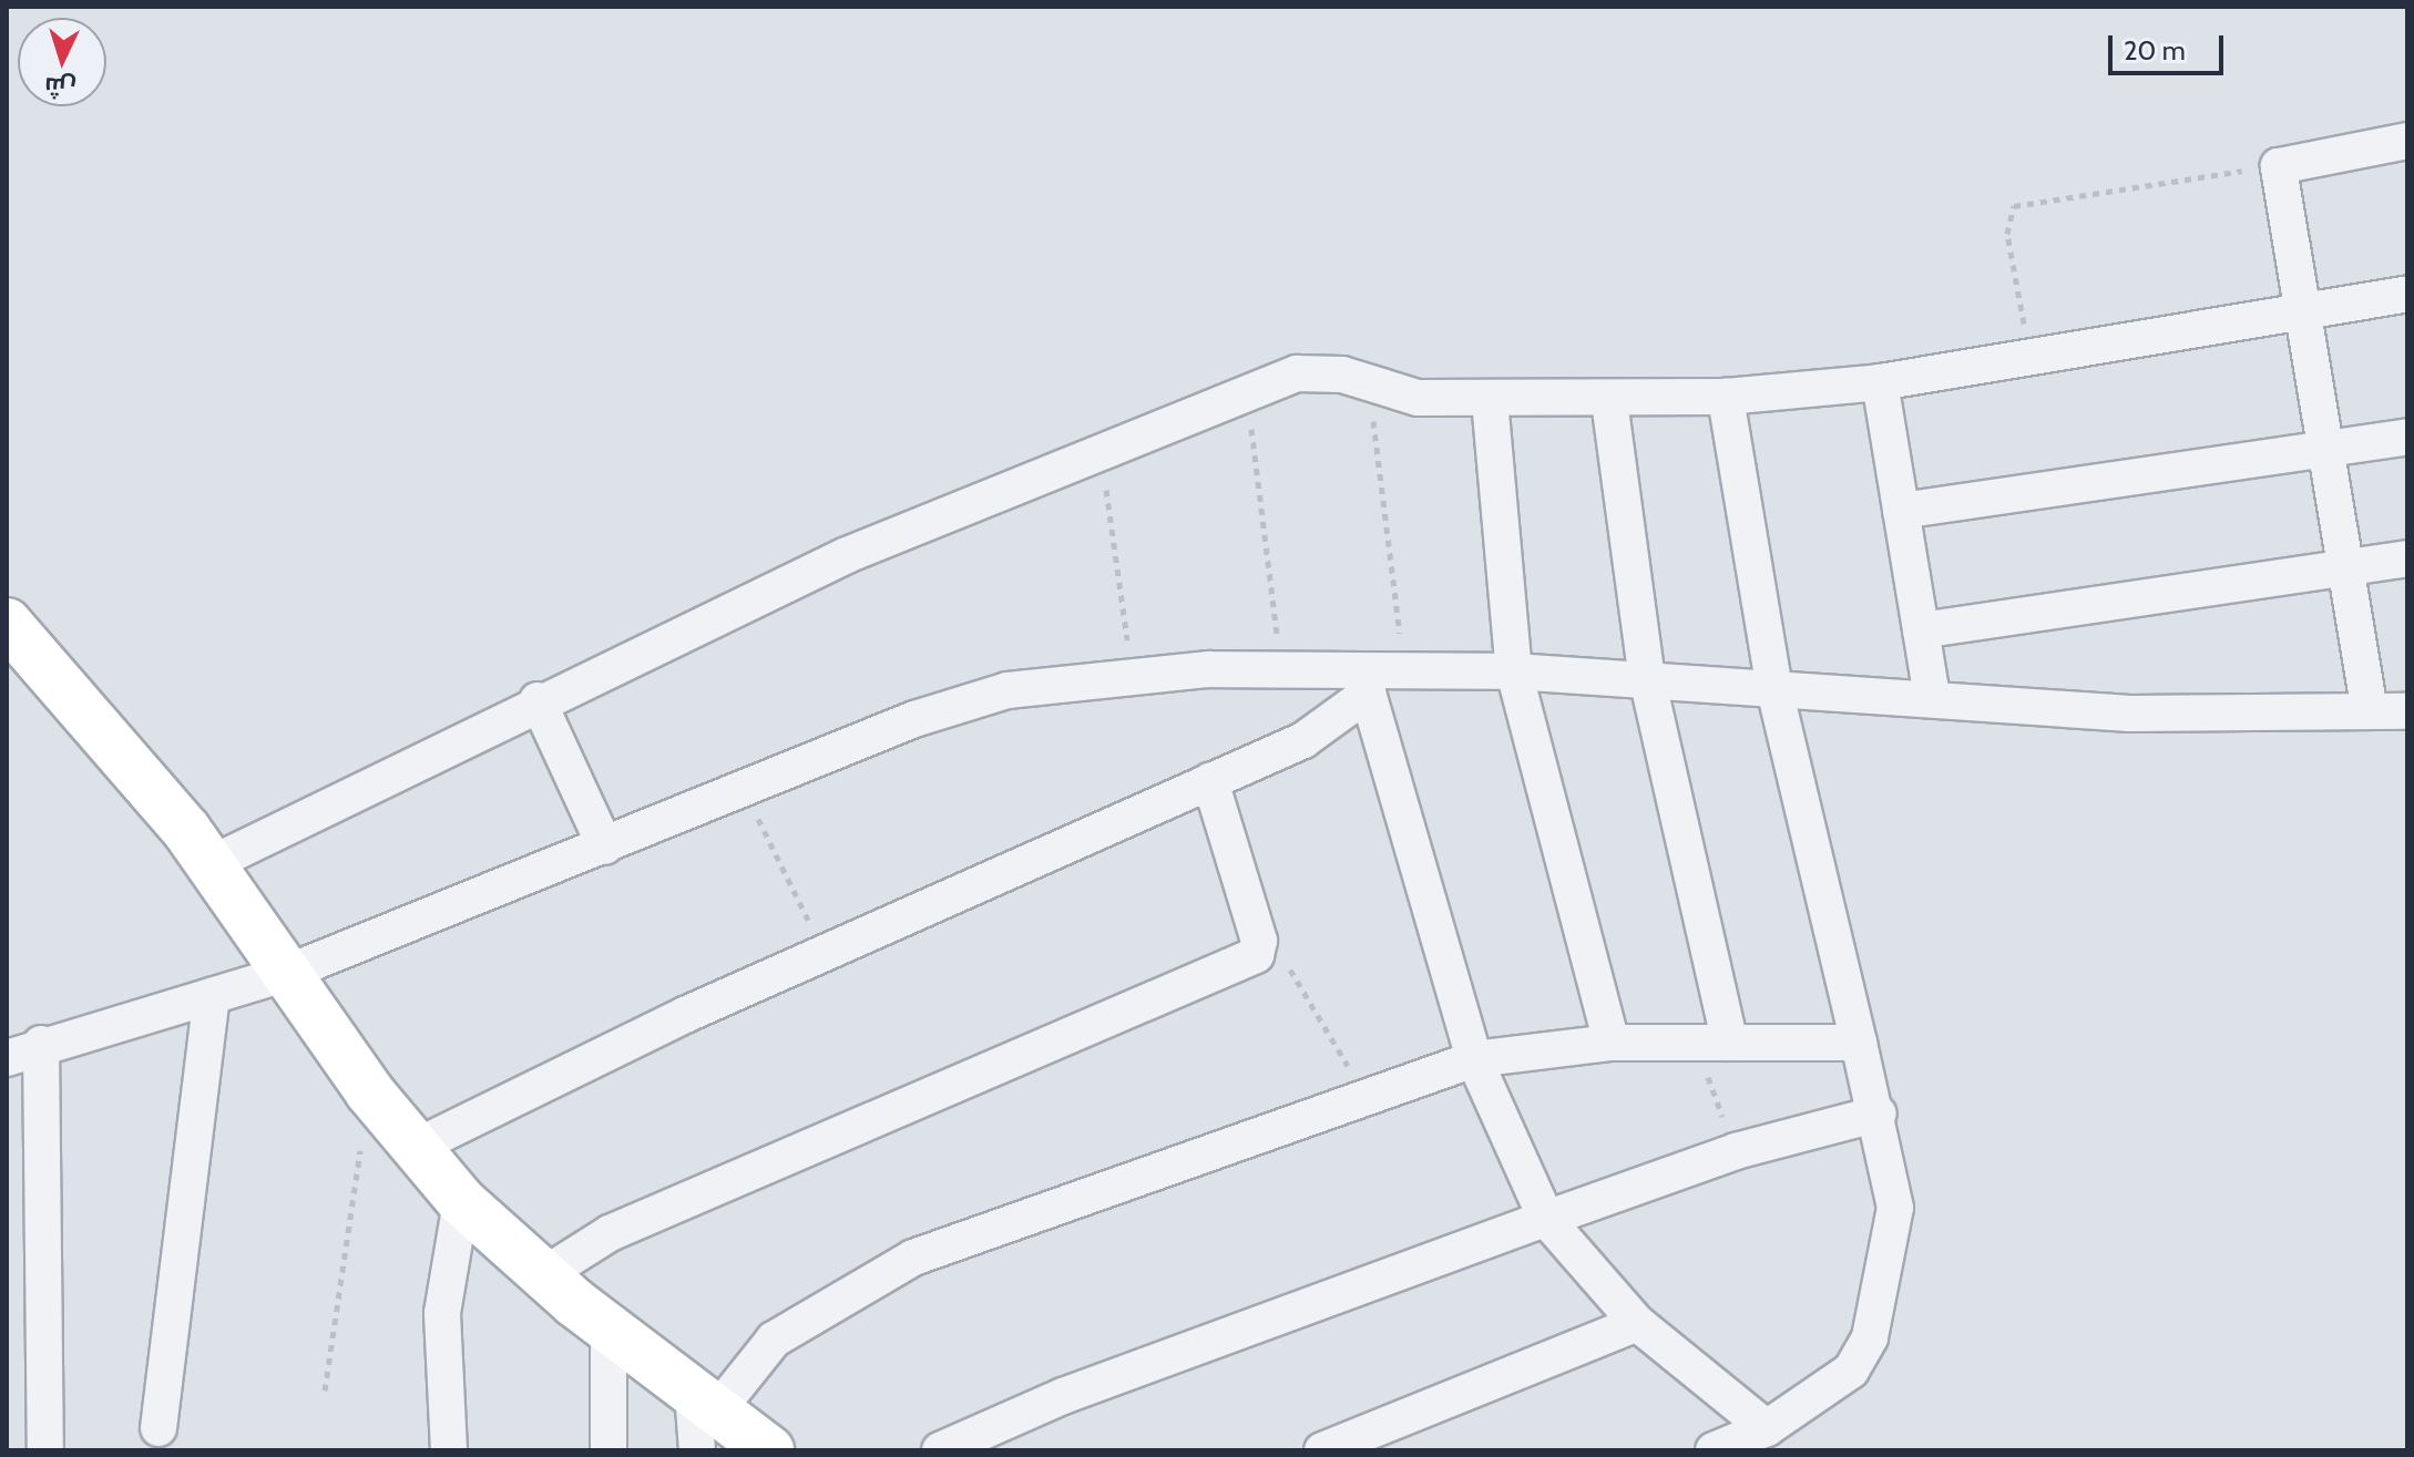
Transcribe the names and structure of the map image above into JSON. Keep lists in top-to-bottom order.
{
  "scale_bar": "20 m",
  "north": "bottom"
}
